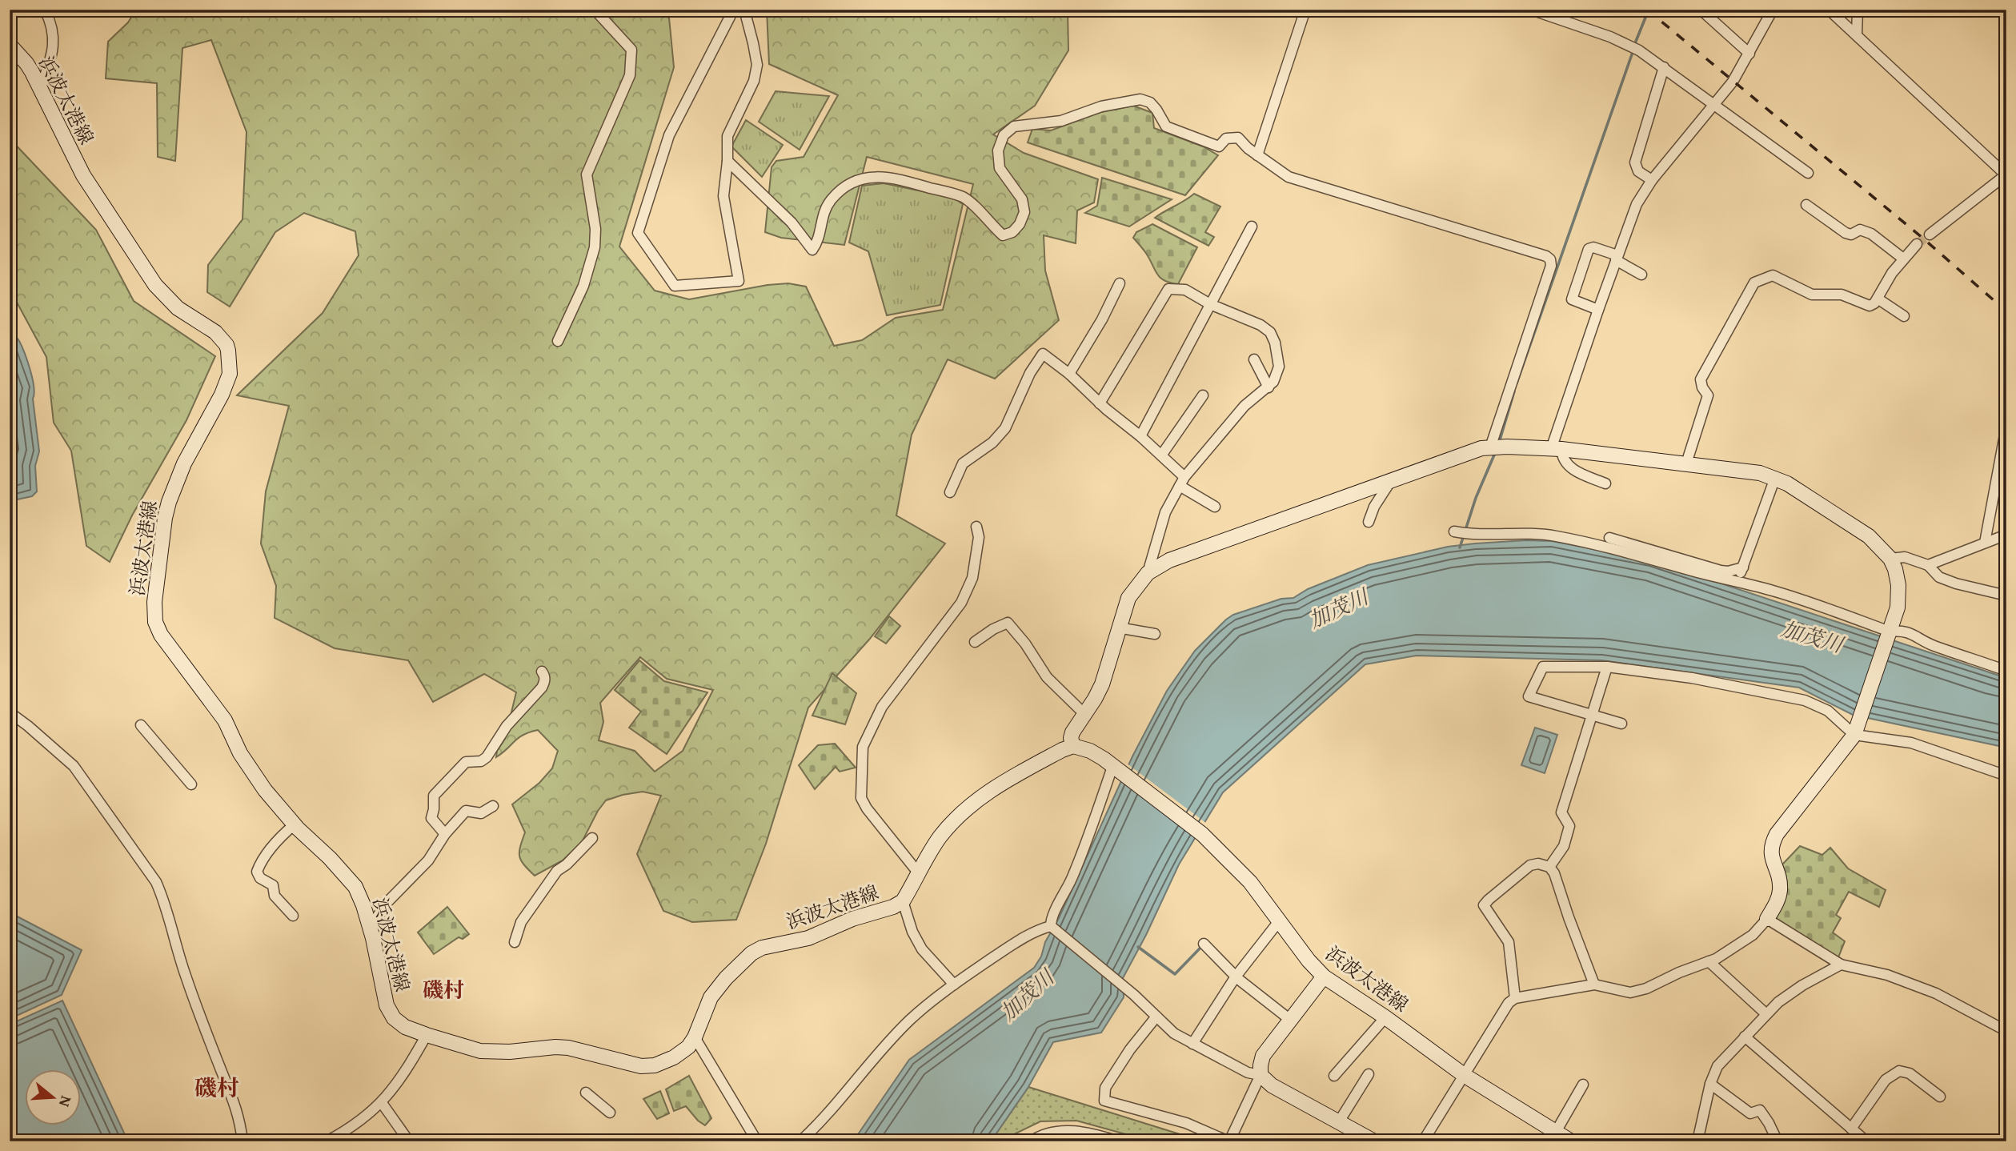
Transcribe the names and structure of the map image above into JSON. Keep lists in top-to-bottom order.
{
  "streets": {
    "main road": ["浜波太港線"]
  },
  "districts": ["磯村", "磯村"],
  "water": ["加茂川"],
  "north": "right"
}
